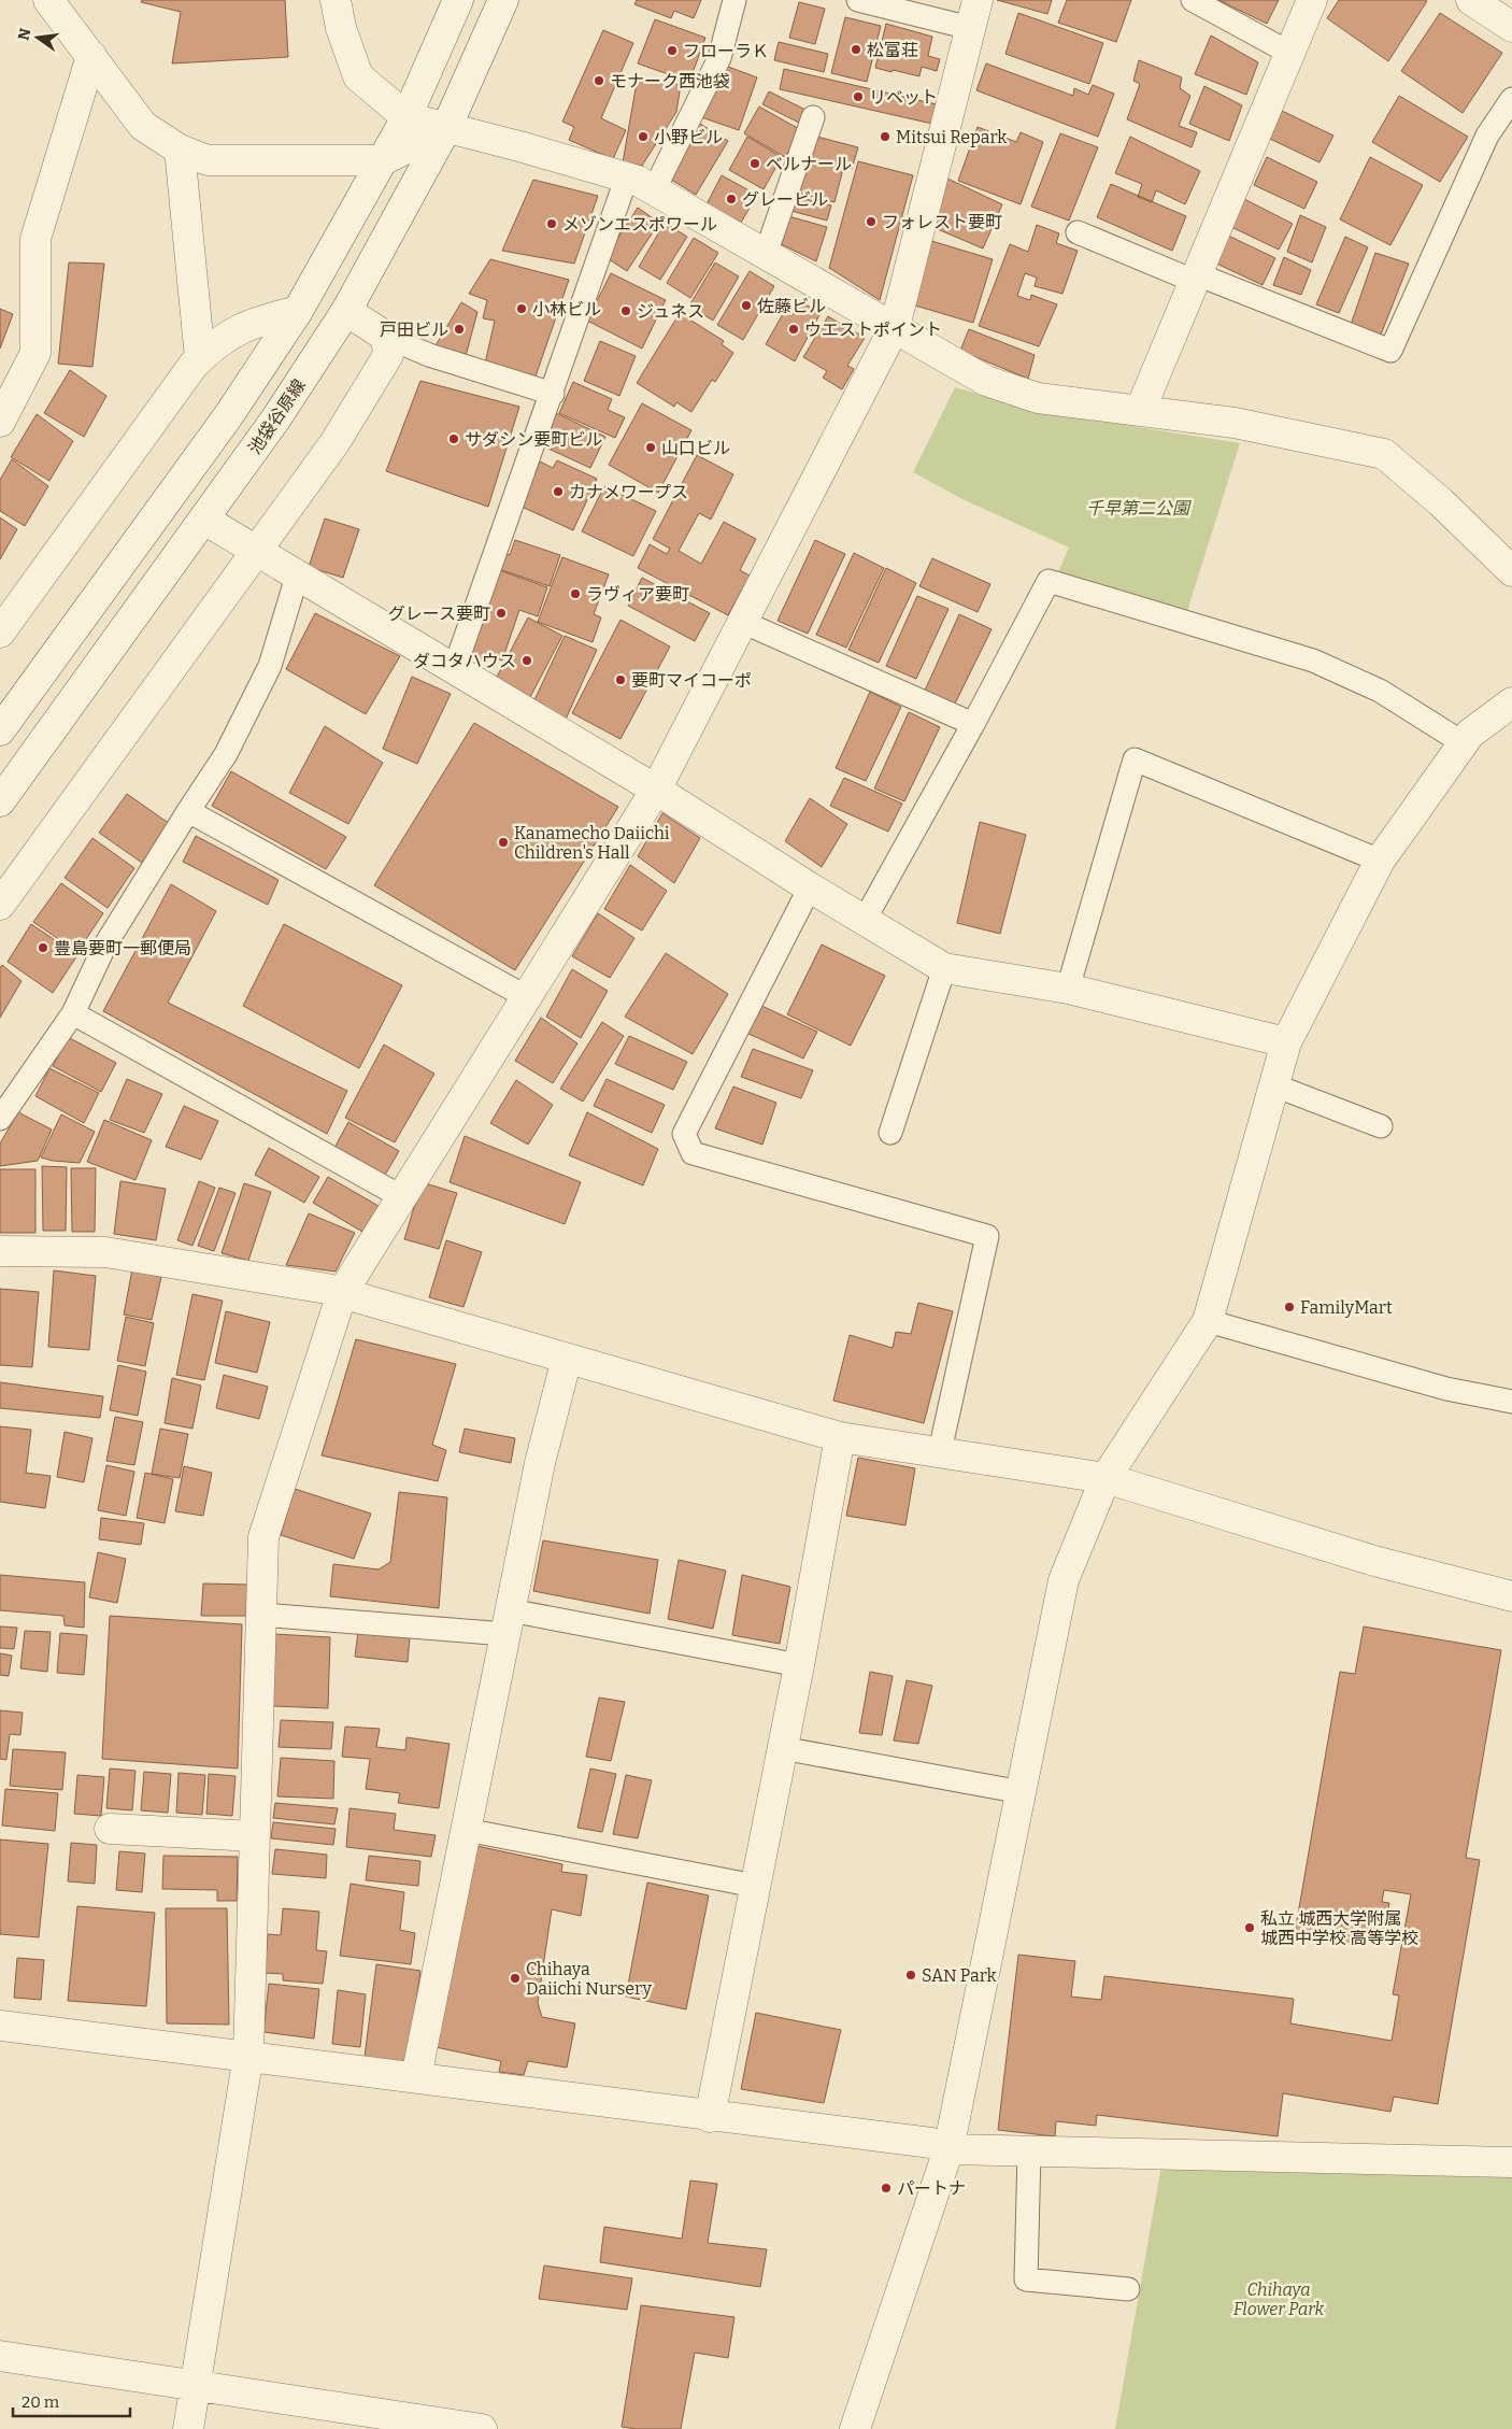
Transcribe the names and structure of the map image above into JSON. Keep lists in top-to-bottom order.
{
  "streets": {
    "street": ["池袋谷原線"]
  },
  "parks": ["千早第二公園", "Chihaya Flower Park"],
  "places": [
    "松富荘",
    "フローラＫ",
    "モナーク西池袋",
    "リベット",
    "小野ビル",
    "Mitsui Repark",
    "ベルナール",
    "グレービル",
    "フォレスト要町",
    "メゾンエスポワール",
    "佐藤ビル",
    "小林ビル",
    "ジュネス",
    "戸田ビル",
    "ウエストポイント",
    "サダシン要町ビル",
    "山口ビル",
    "カナメワープス",
    "ラヴィア要町",
    "グレース要町",
    "ダコタハウス",
    "要町マイコーポ",
    "Kanamecho Daiichi Children's Hall",
    "豊島要町一郵便局",
    "FamilyMart",
    "私立 城西大学附属 城西中学校 高等学校",
    "SAN Park",
    "Chihaya Daiichi Nursery",
    "パートナ"
  ],
  "scale_bar": "20 m",
  "north": "left"
}
